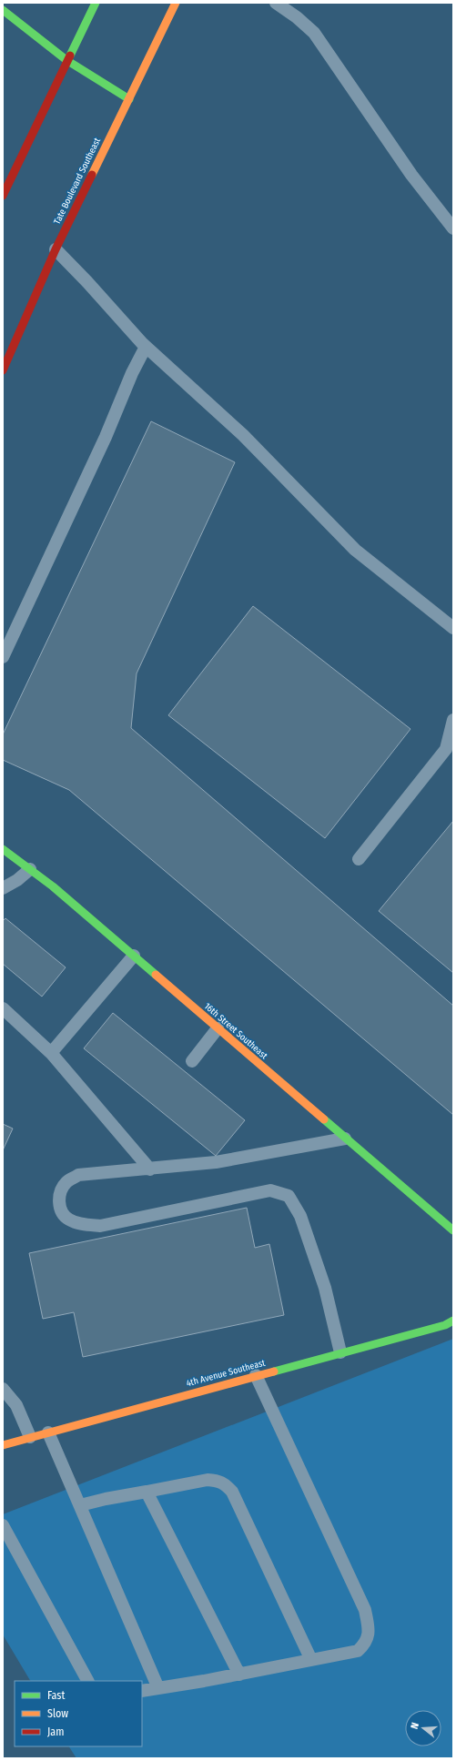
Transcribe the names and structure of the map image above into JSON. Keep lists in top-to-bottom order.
{
  "streets": {
    "street": ["Tate Boulevard Southeast", "16th Street Southeast", "4th Avenue Southeast"]
  },
  "legend": ["Fast", "Slow", "Jam"],
  "north": "left"
}
